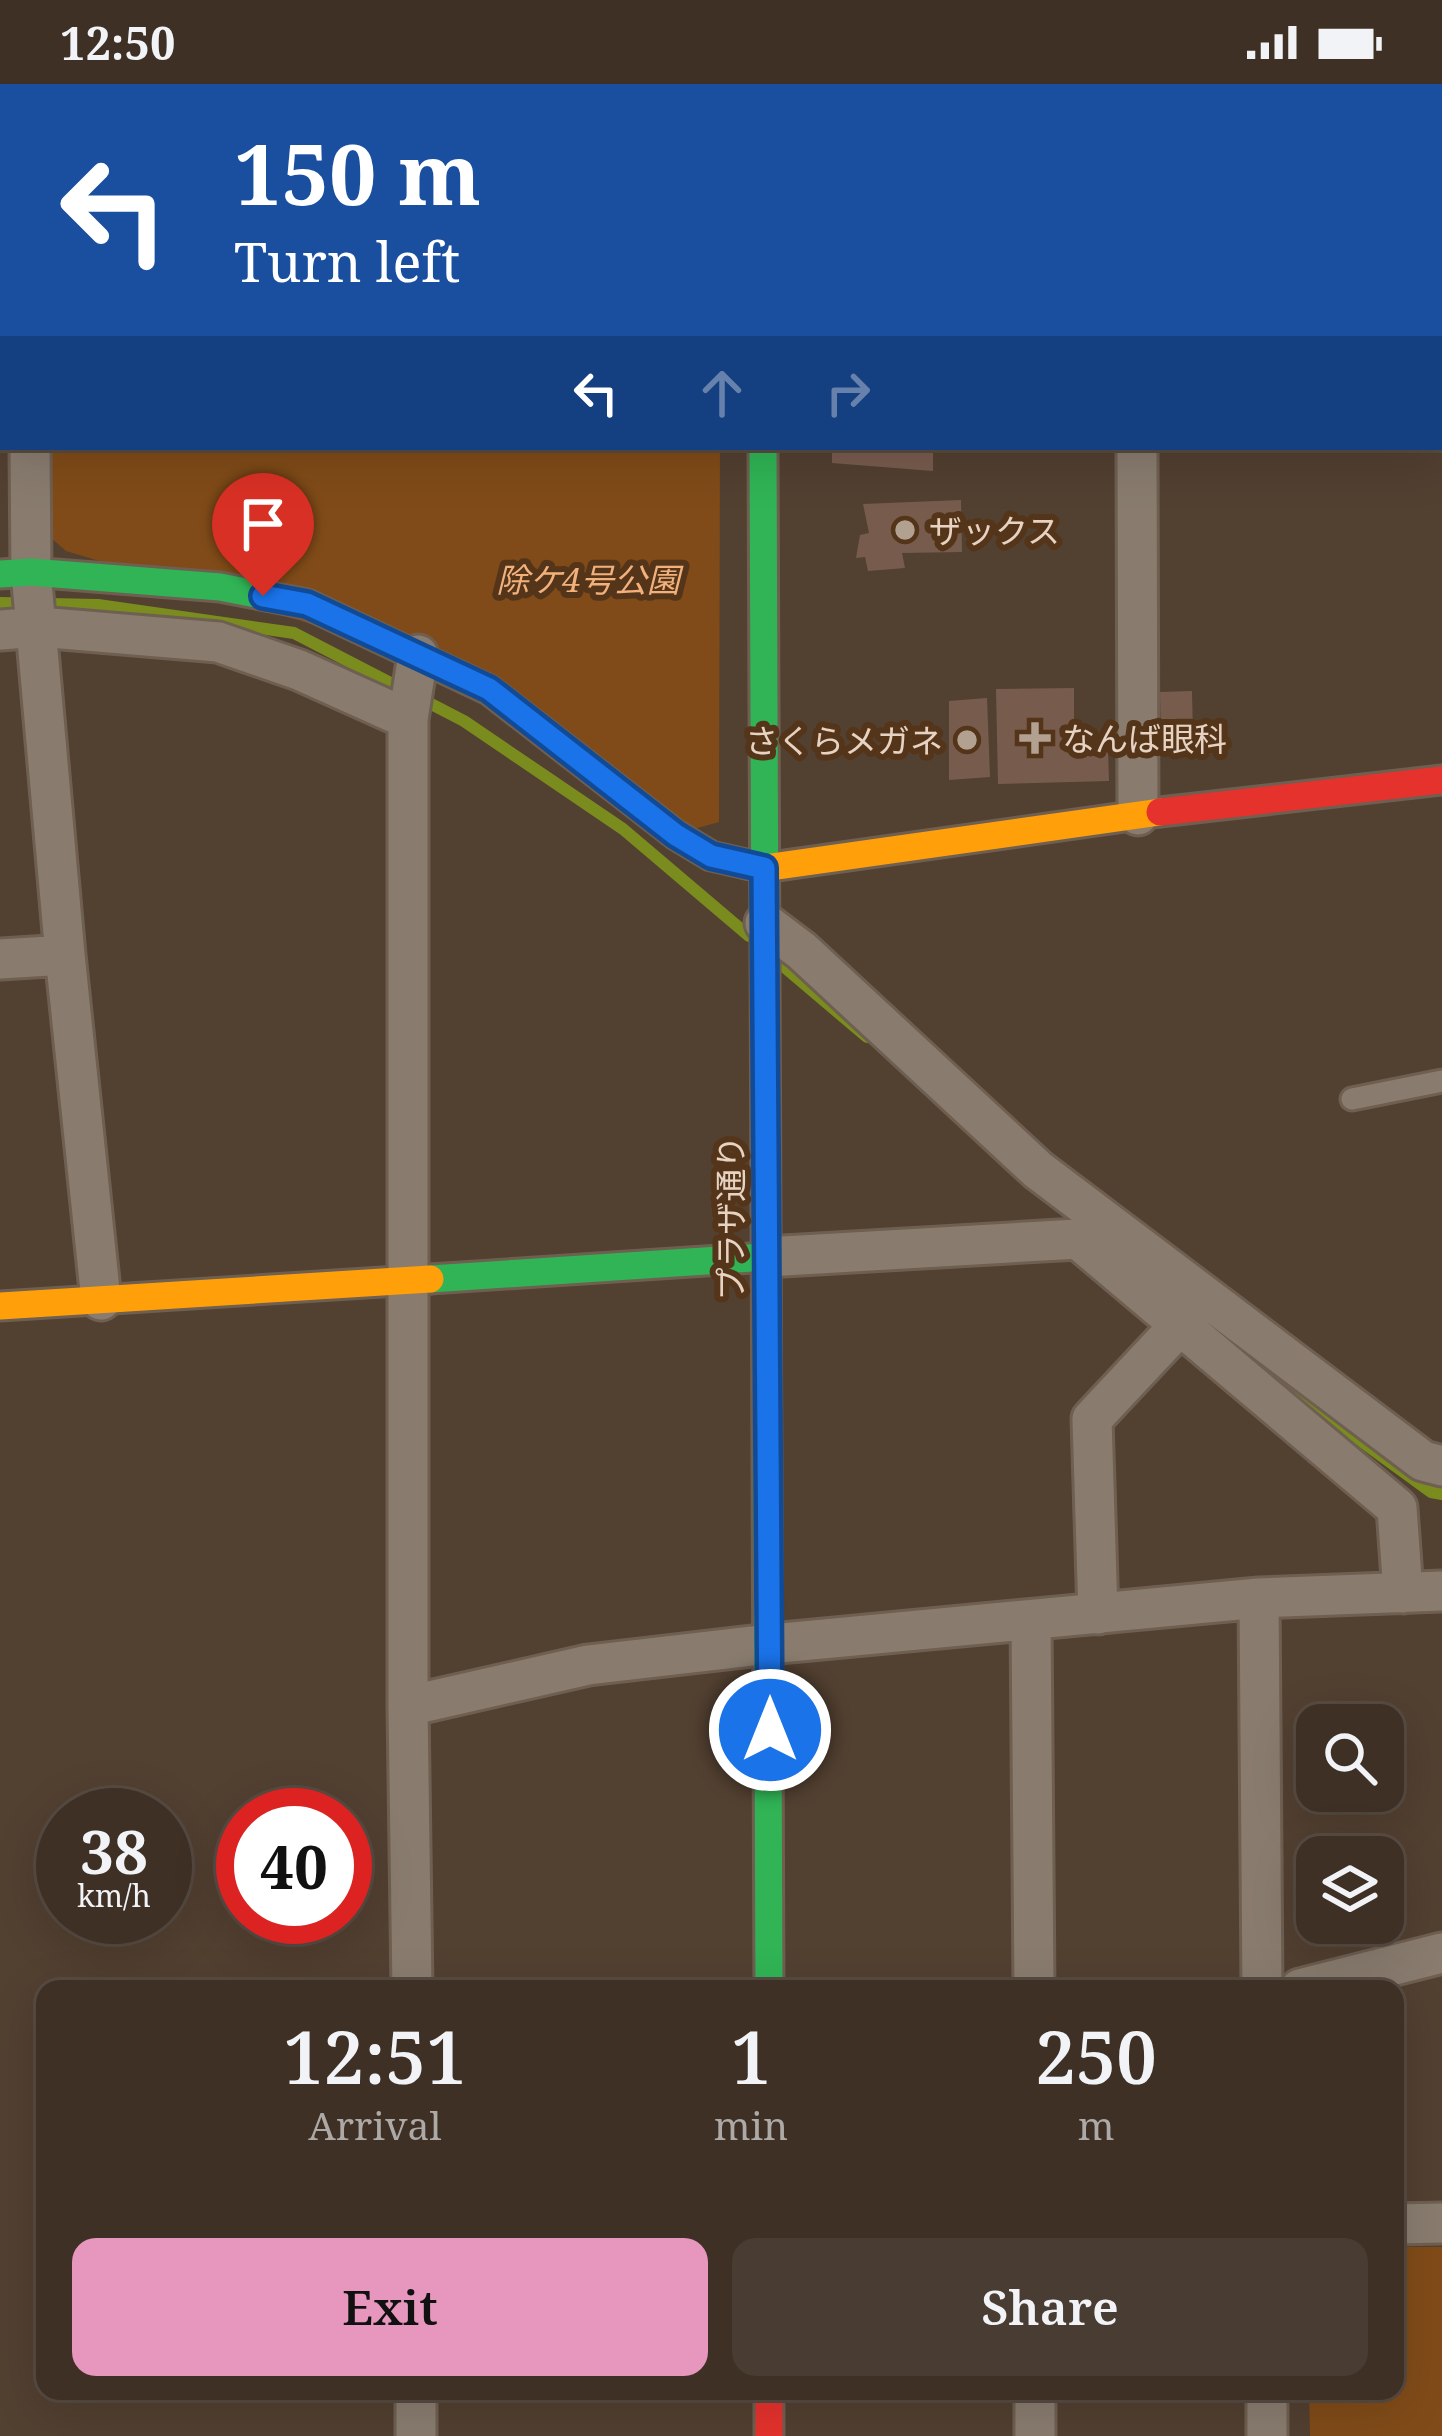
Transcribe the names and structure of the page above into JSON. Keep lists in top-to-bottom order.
{
  "streets": {
    "street": ["プラザ通り"]
  },
  "parks": ["除ケ4号公園"],
  "places": {
    "other": ["ザックス", "さくらメガネ"],
    "health": ["なんば眼科"]
  },
  "page": {
    "status": "12:50",
    "turn": ["150 m", "Turn left"],
    "speed": "38 km/h",
    "limit": "40",
    "eta": [
      "12:51",
      "Arrival",
      "1",
      "min",
      "250",
      "m"
    ],
    "buttons": ["Exit", "Share"]
  }
}
